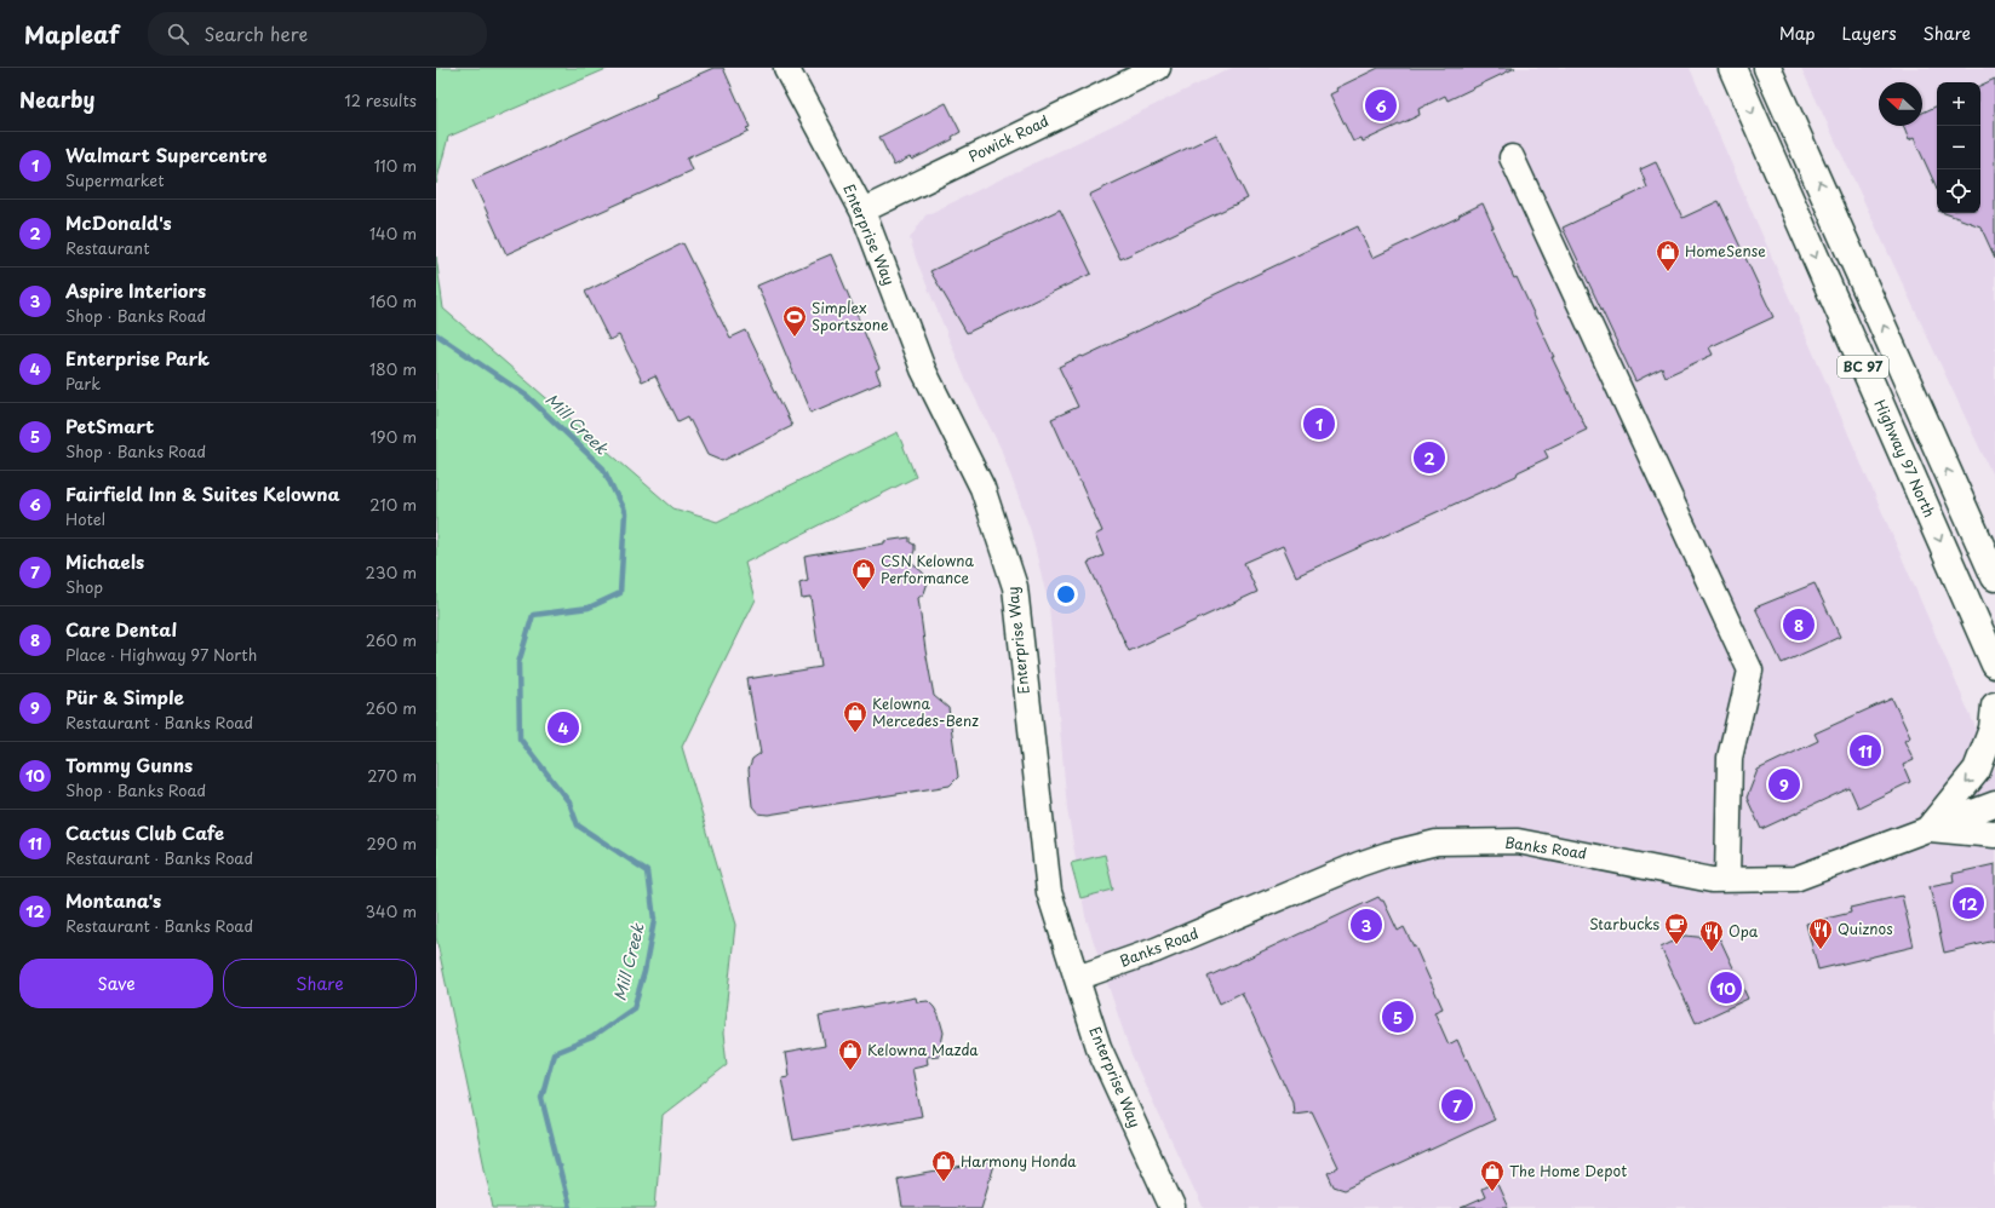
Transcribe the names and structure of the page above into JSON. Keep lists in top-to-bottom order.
{
  "streets": {
    "highway": ["BC 97", "Highway 97 North"],
    "street": ["Powick Road", "Enterprise Way", "Banks Road"]
  },
  "crossings": [
    ["Powick Road", "Enterprise Way"],
    ["Enterprise Way", "Banks Road"]
  ],
  "water": ["Mill Creek"],
  "places": {
    "shop": [
      "HomeSense",
      "CSN Kelowna Performance",
      "Kelowna Mercedes-Benz",
      "Kelowna Mazda",
      "Harmony Honda",
      "The Home Depot"
    ],
    "sports": ["Simplex Sportszone"],
    "cafe": ["Starbucks"],
    "restaurant": ["Quiznos", "Opa"]
  },
  "north": "left",
  "page": {
    "header": "Mapleaf",
    "search": "Search here",
    "nav": ["Map", "Layers", "Share"],
    "heading": ["Nearby", "12 results"],
    "map_buttons": ["+", "−"],
    "pins": [
      "6",
      "1",
      "2",
      "8",
      "4",
      "11",
      "9",
      "12",
      "3",
      "10",
      "5",
      "7"
    ],
    "list": [
      {
        "mark": "1",
        "name": "Walmart Supercentre",
        "note": "Supermarket",
        "value": "110 m"
      },
      {
        "mark": "2",
        "name": "McDonald's",
        "note": "Restaurant",
        "value": "140 m"
      },
      {
        "mark": "3",
        "name": "Aspire Interiors",
        "note": "Shop · Banks Road",
        "value": "160 m"
      },
      {
        "mark": "4",
        "name": "Enterprise Park",
        "note": "Park",
        "value": "180 m"
      },
      {
        "mark": "5",
        "name": "PetSmart",
        "note": "Shop · Banks Road",
        "value": "190 m"
      },
      {
        "mark": "6",
        "name": "Fairfield Inn & Suites Kelowna",
        "note": "Hotel",
        "value": "210 m"
      },
      {
        "mark": "7",
        "name": "Michaels",
        "note": "Shop",
        "value": "230 m"
      },
      {
        "mark": "8",
        "name": "Care Dental",
        "note": "Place · Highway 97 North",
        "value": "260 m"
      },
      {
        "mark": "9",
        "name": "Pür & Simple",
        "note": "Restaurant · Banks Road",
        "value": "260 m"
      },
      {
        "mark": "10",
        "name": "Tommy Gunns",
        "note": "Shop · Banks Road",
        "value": "270 m"
      },
      {
        "mark": "11",
        "name": "Cactus Club Cafe",
        "note": "Restaurant · Banks Road",
        "value": "290 m"
      },
      {
        "mark": "12",
        "name": "Montana's",
        "note": "Restaurant · Banks Road",
        "value": "340 m"
      }
    ],
    "buttons": ["Save", "Share"]
  }
}
